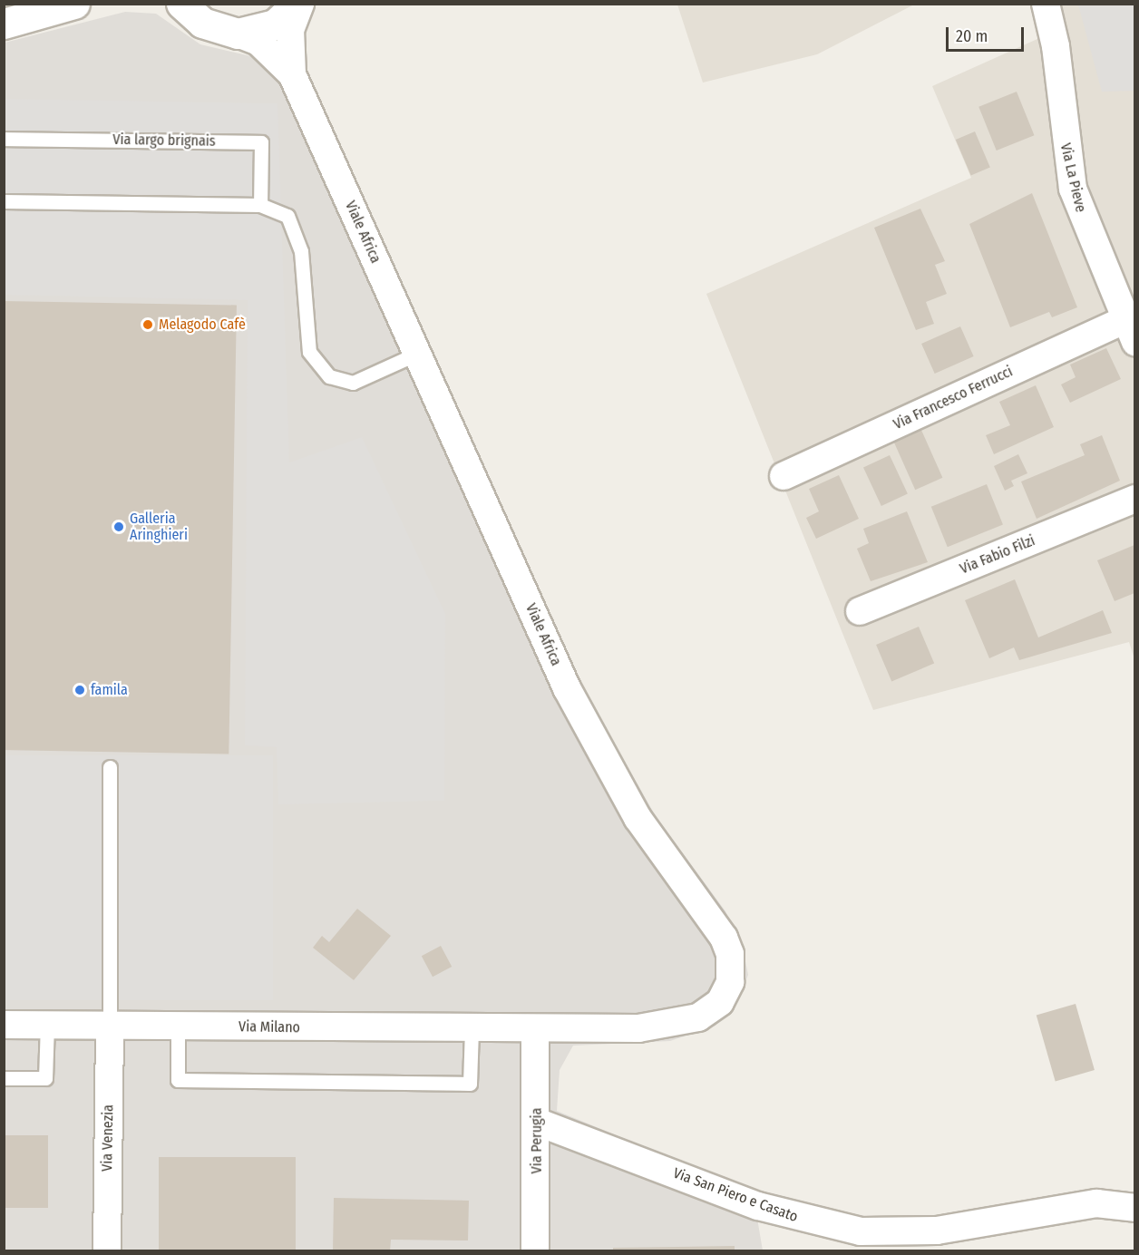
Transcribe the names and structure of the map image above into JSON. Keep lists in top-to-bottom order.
{
  "streets": {
    "street": [
      "Via La Pieve",
      "Viale Africa",
      "Via Francesco Ferrucci",
      "Via Fabio Filzi",
      "Via Milano",
      "Via Venezia",
      "Via Perugia",
      "Via San Piero e Casato"
    ],
    "lane": ["Via largo brignais"]
  },
  "crossings": [
    ["Via La Pieve", "Via Francesco Ferrucci"],
    ["Viale Africa", "Via Milano"],
    ["Viale Africa", "Via Perugia"],
    ["Via Milano", "Via Venezia"],
    ["Via Milano", "Via Perugia"],
    ["Via Perugia", "Via San Piero e Casato"]
  ],
  "places": ["Melagodo Cafè", "Galleria Aringhieri", "famila"],
  "scale_bar": "20 m"
}
